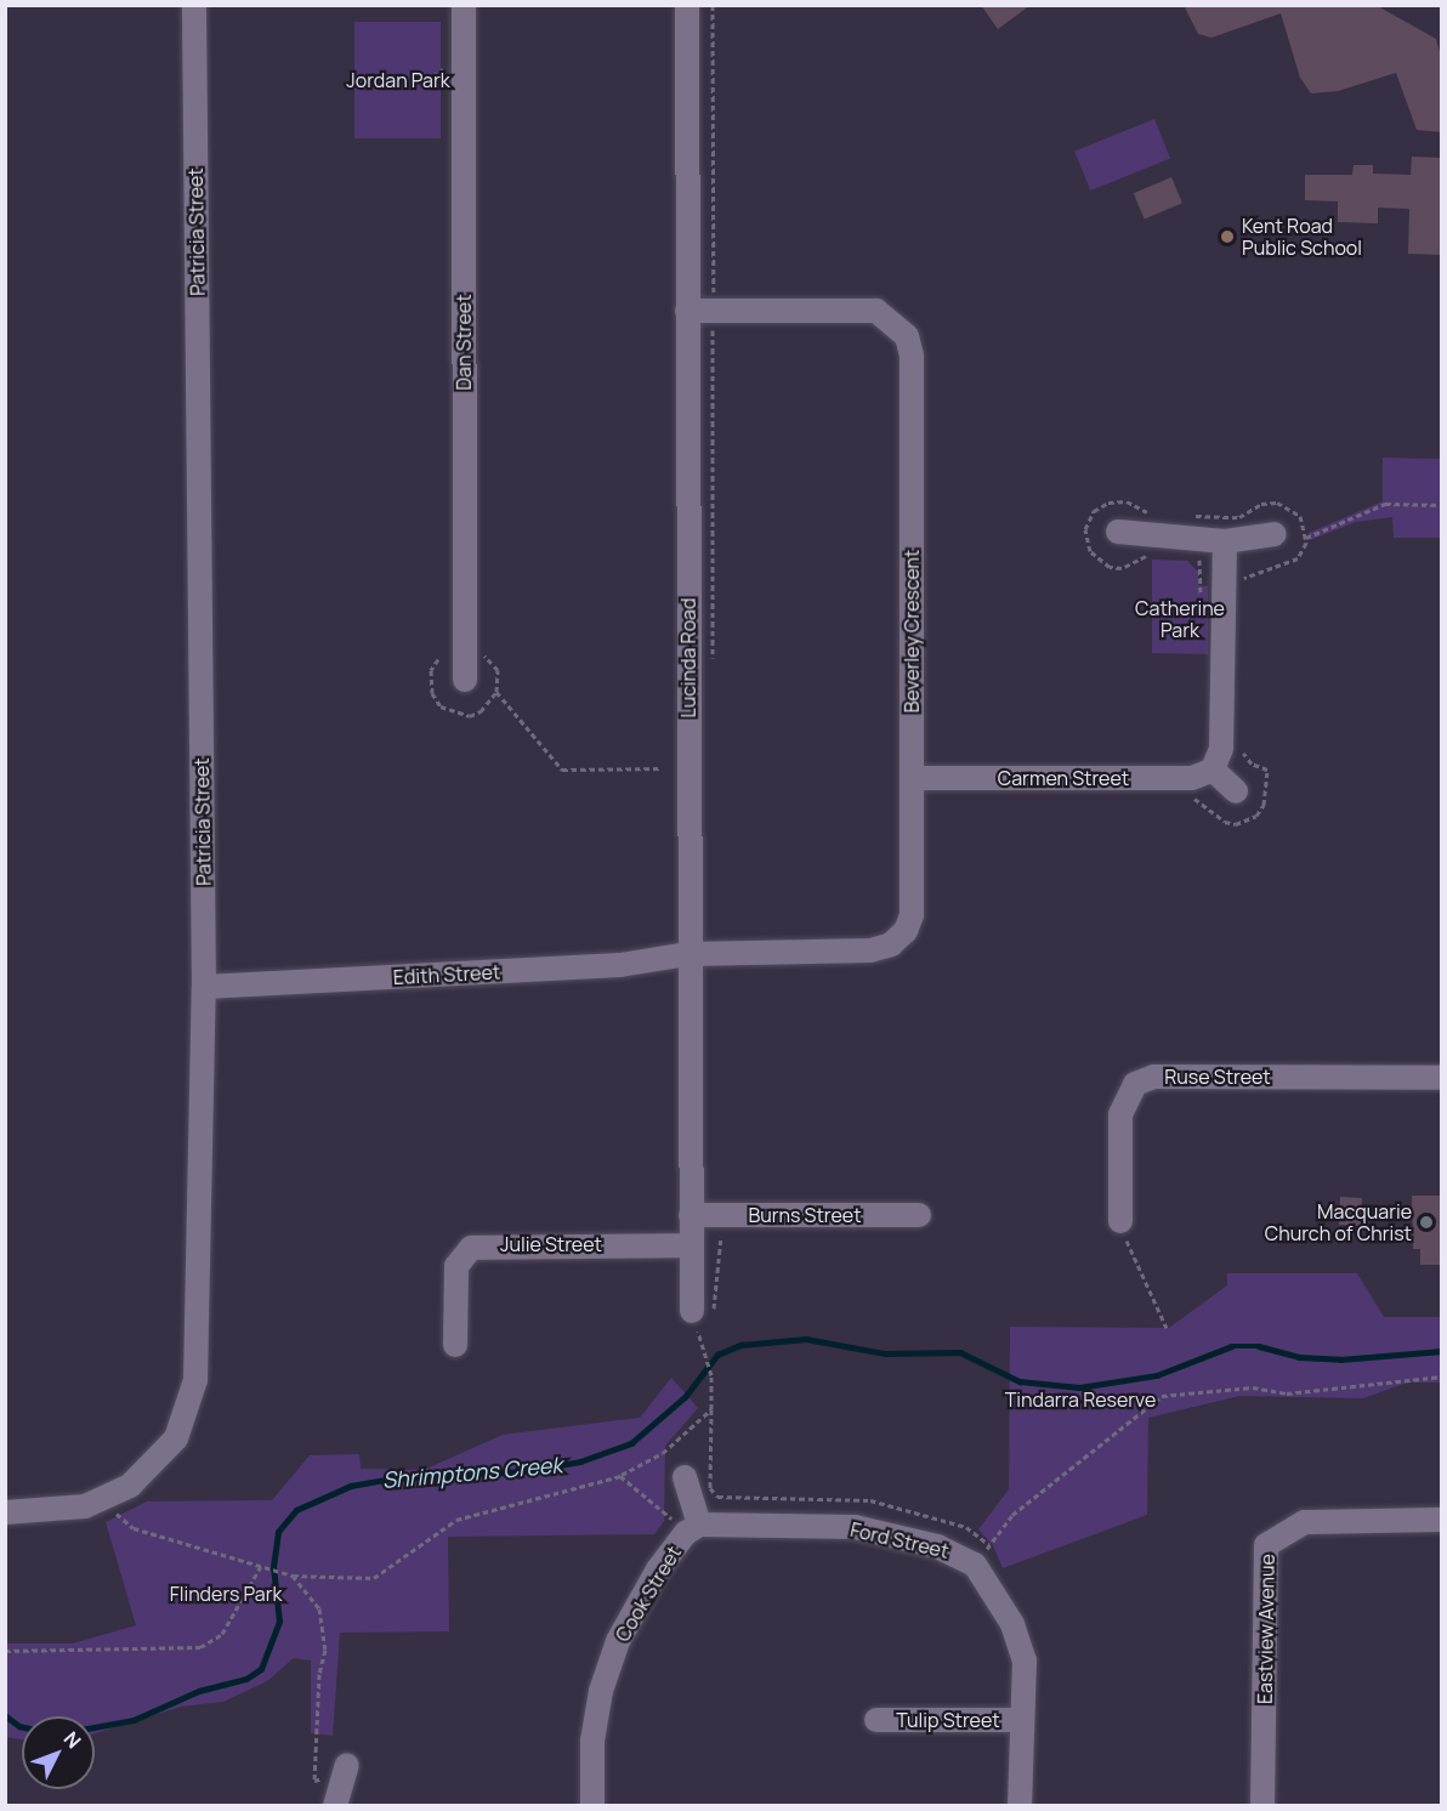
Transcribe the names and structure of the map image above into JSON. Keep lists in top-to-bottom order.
{
  "streets": {
    "street": [
      "Patricia Street",
      "Dan Street",
      "Beverley Crescent",
      "Lucinda Road",
      "Carmen Street",
      "Edith Street",
      "Ruse Street",
      "Burns Street",
      "Julie Street",
      "Ford Street",
      "Cook Street",
      "Eastview Avenue",
      "Tulip Street"
    ]
  },
  "crossings": [
    ["Patricia Street", "Edith Street"],
    ["Beverley Crescent", "Lucinda Road"],
    ["Beverley Crescent", "Carmen Street"],
    ["Beverley Crescent", "Edith Street"],
    ["Lucinda Road", "Edith Street"],
    ["Lucinda Road", "Burns Street"],
    ["Lucinda Road", "Julie Street"],
    ["Ford Street", "Cook Street"],
    ["Ford Street", "Tulip Street"]
  ],
  "water": ["Shrimptons Creek"],
  "parks": [
    "Jordan Park",
    "Catherine Park",
    "Tindarra Reserve",
    "Flinders Park"
  ],
  "places": ["Kent Road Public School", "Macquarie Church of Christ"],
  "north": "top right"
}
